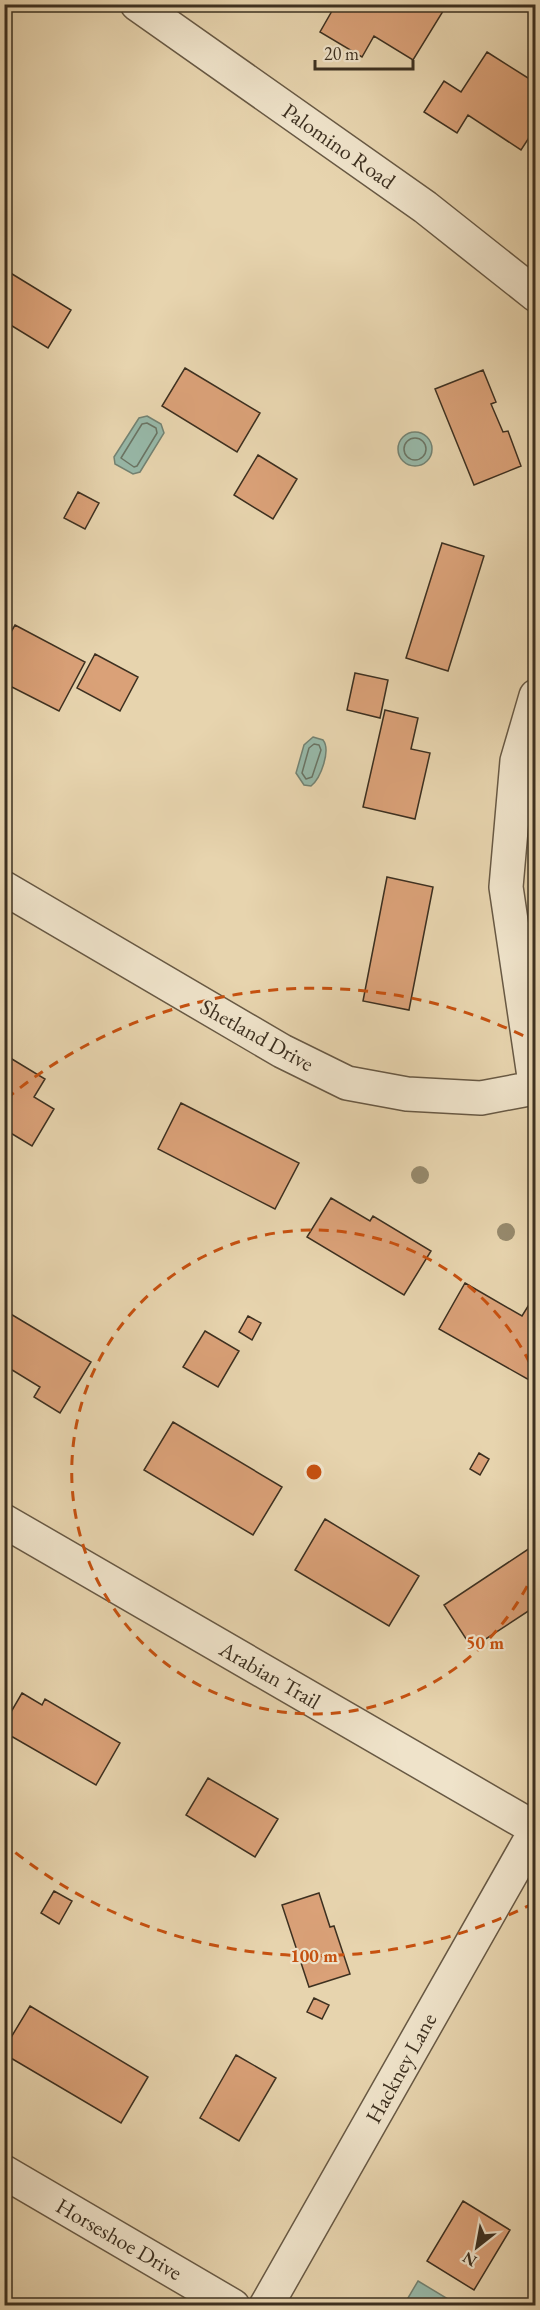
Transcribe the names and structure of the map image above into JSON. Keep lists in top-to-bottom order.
{
  "streets": {
    "street": [
      "Palomino Road",
      "Shetland Drive",
      "Arabian Trail",
      "Hackney Lane",
      "Horseshoe Drive"
    ]
  },
  "crossings": [
    ["Arabian Trail", "Hackney Lane"]
  ],
  "scale_bar": "20 m",
  "north": "bottom left",
  "rings": ["50 m", "100 m"]
}
